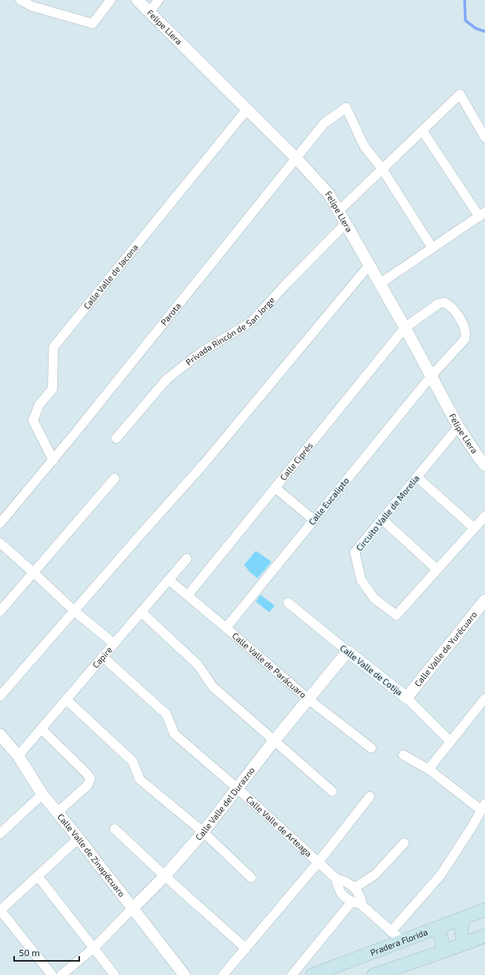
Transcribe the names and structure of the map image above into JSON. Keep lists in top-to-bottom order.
{
  "streets": {
    "main road": ["Pradera Florida"],
    "street": [
      "Felipe Llera",
      "Calle Valle de Jacona",
      "Parota",
      "Privada Rincón de San Jorge",
      "Calle Ciprés",
      "Calle Eucalipto",
      "Circuito Valle de Morelia",
      "Calle Valle de Yurécuaro",
      "Capire",
      "Calle Valle de Parácuaro",
      "Calle Valle de Cotija",
      "Calle Valle del Durazno",
      "Calle Valle de Arteaga",
      "Calle Valle de Zinapécuaro"
    ]
  },
  "crossings": [
    ["Felipe Llera", "Calle Valle de Jacona"],
    ["Felipe Llera", "Parota"],
    ["Felipe Llera", "Privada Rincón de San Jorge"],
    ["Felipe Llera", "Calle Ciprés"],
    ["Felipe Llera", "Calle Eucalipto"],
    ["Felipe Llera", "Circuito Valle de Morelia"],
    ["Calle Valle de Jacona", "Parota"],
    ["Calle Ciprés", "Calle Eucalipto"],
    ["Calle Ciprés", "Calle Valle de Parácuaro"],
    ["Calle Eucalipto", "Calle Valle de Parácuaro"],
    ["Calle Valle de Yurécuaro", "Calle Valle de Cotija"],
    ["Capire", "Calle Valle de Parácuaro"],
    ["Capire", "Calle Valle de Arteaga"],
    ["Capire", "Calle Valle de Zinapécuaro"],
    ["Calle Valle de Parácuaro", "Calle Valle del Durazno"],
    ["Calle Valle de Cotija", "Calle Valle del Durazno"],
    ["Calle Valle del Durazno", "Calle Valle de Arteaga"],
    ["Calle Valle del Durazno", "Calle Valle de Zinapécuaro"]
  ],
  "scale_bar": "50 m"
}
